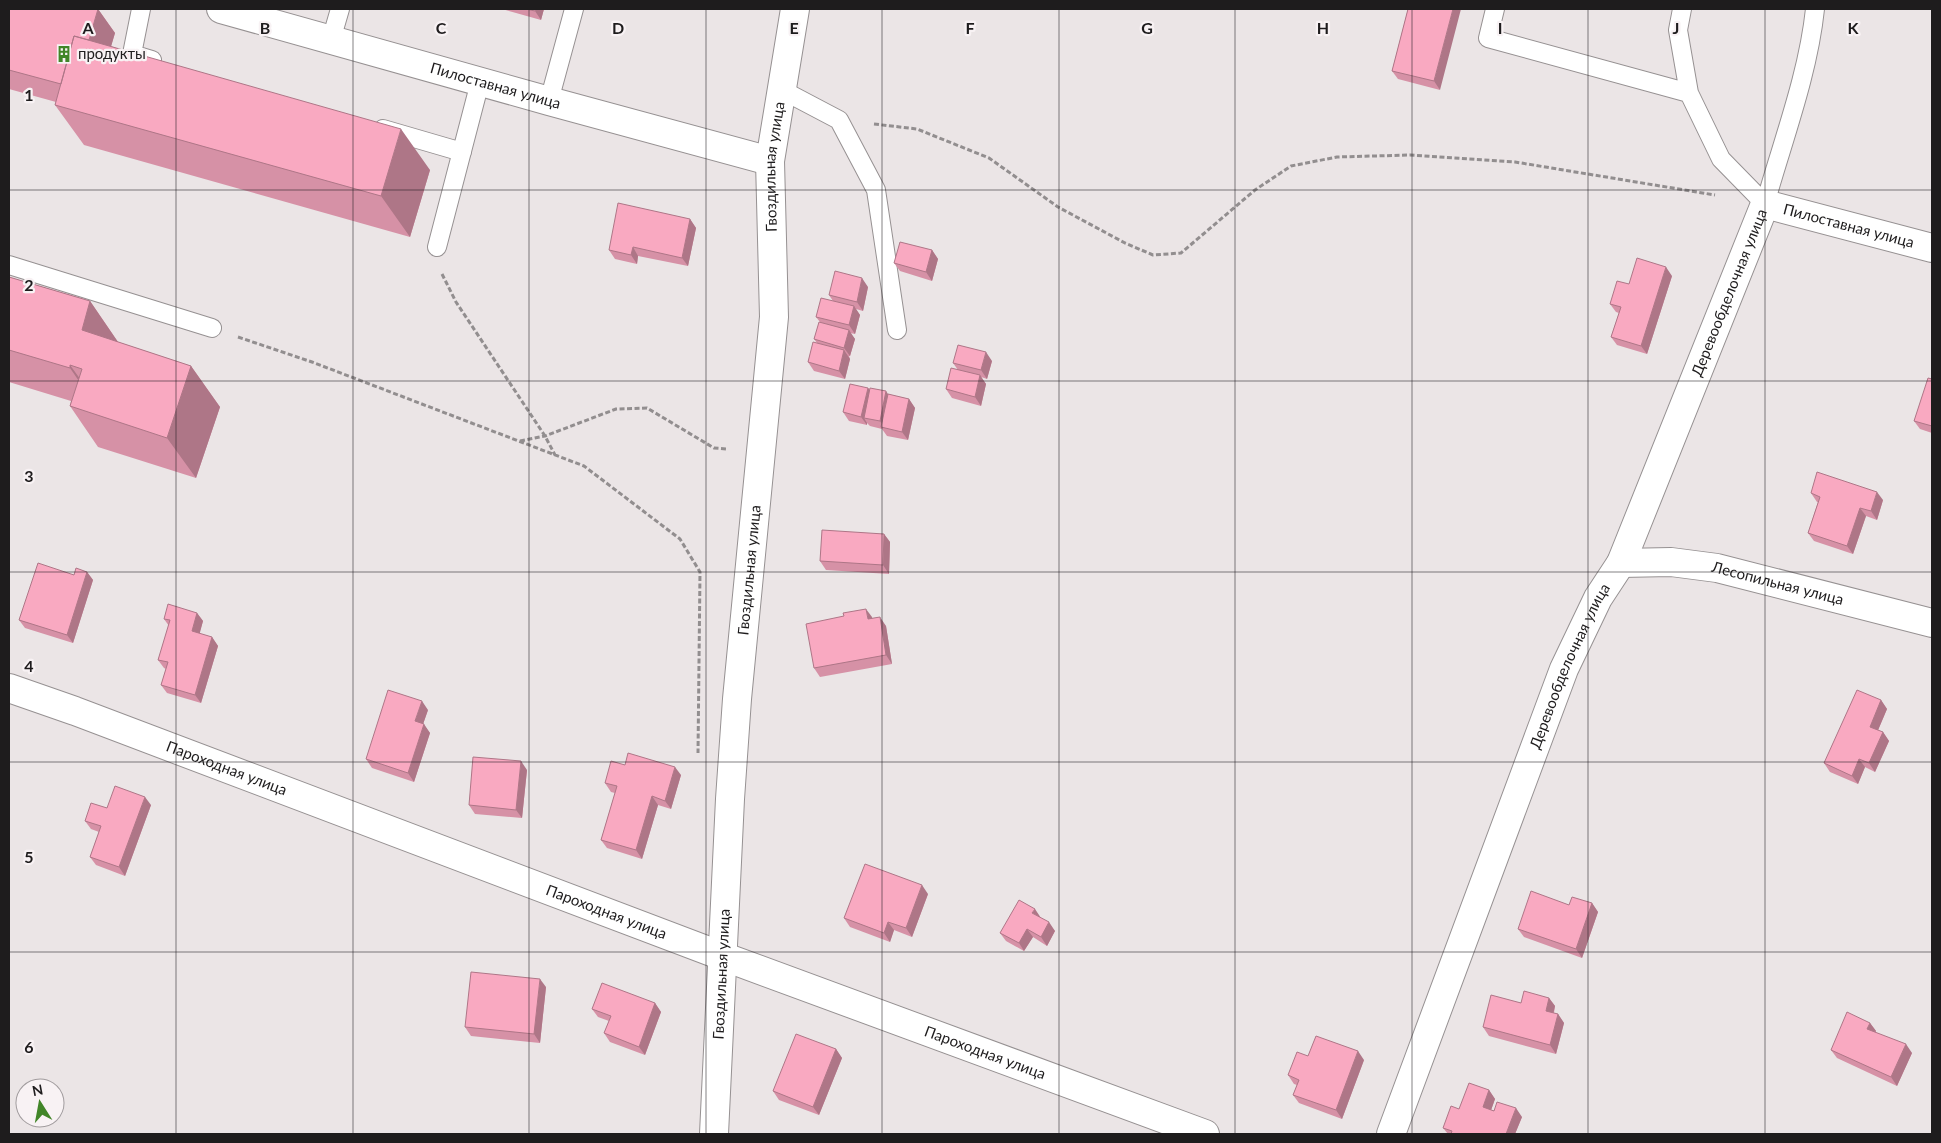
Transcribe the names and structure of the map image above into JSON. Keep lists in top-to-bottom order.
{
  "streets": {
    "street": [
      "Пилоставная улица",
      "Гвоздильная улица",
      "Деревообделочная улица",
      "Лесопильная улица",
      "Пароходная улица"
    ]
  },
  "crossings": [
    ["Пилоставная улица", "Гвоздильная улица"],
    ["Пилоставная улица", "Деревообделочная улица"],
    ["Гвоздильная улица", "Пароходная улица"],
    ["Деревообделочная улица", "Лесопильная улица"]
  ],
  "places": {
    "building": ["продукты"]
  },
  "north": "top",
  "grid": {
    "columns": [
      "A",
      "B",
      "C",
      "D",
      "E",
      "F",
      "G",
      "H",
      "I",
      "J",
      "K"
    ],
    "rows": [
      "1",
      "2",
      "3",
      "4",
      "5",
      "6"
    ]
  }
}
